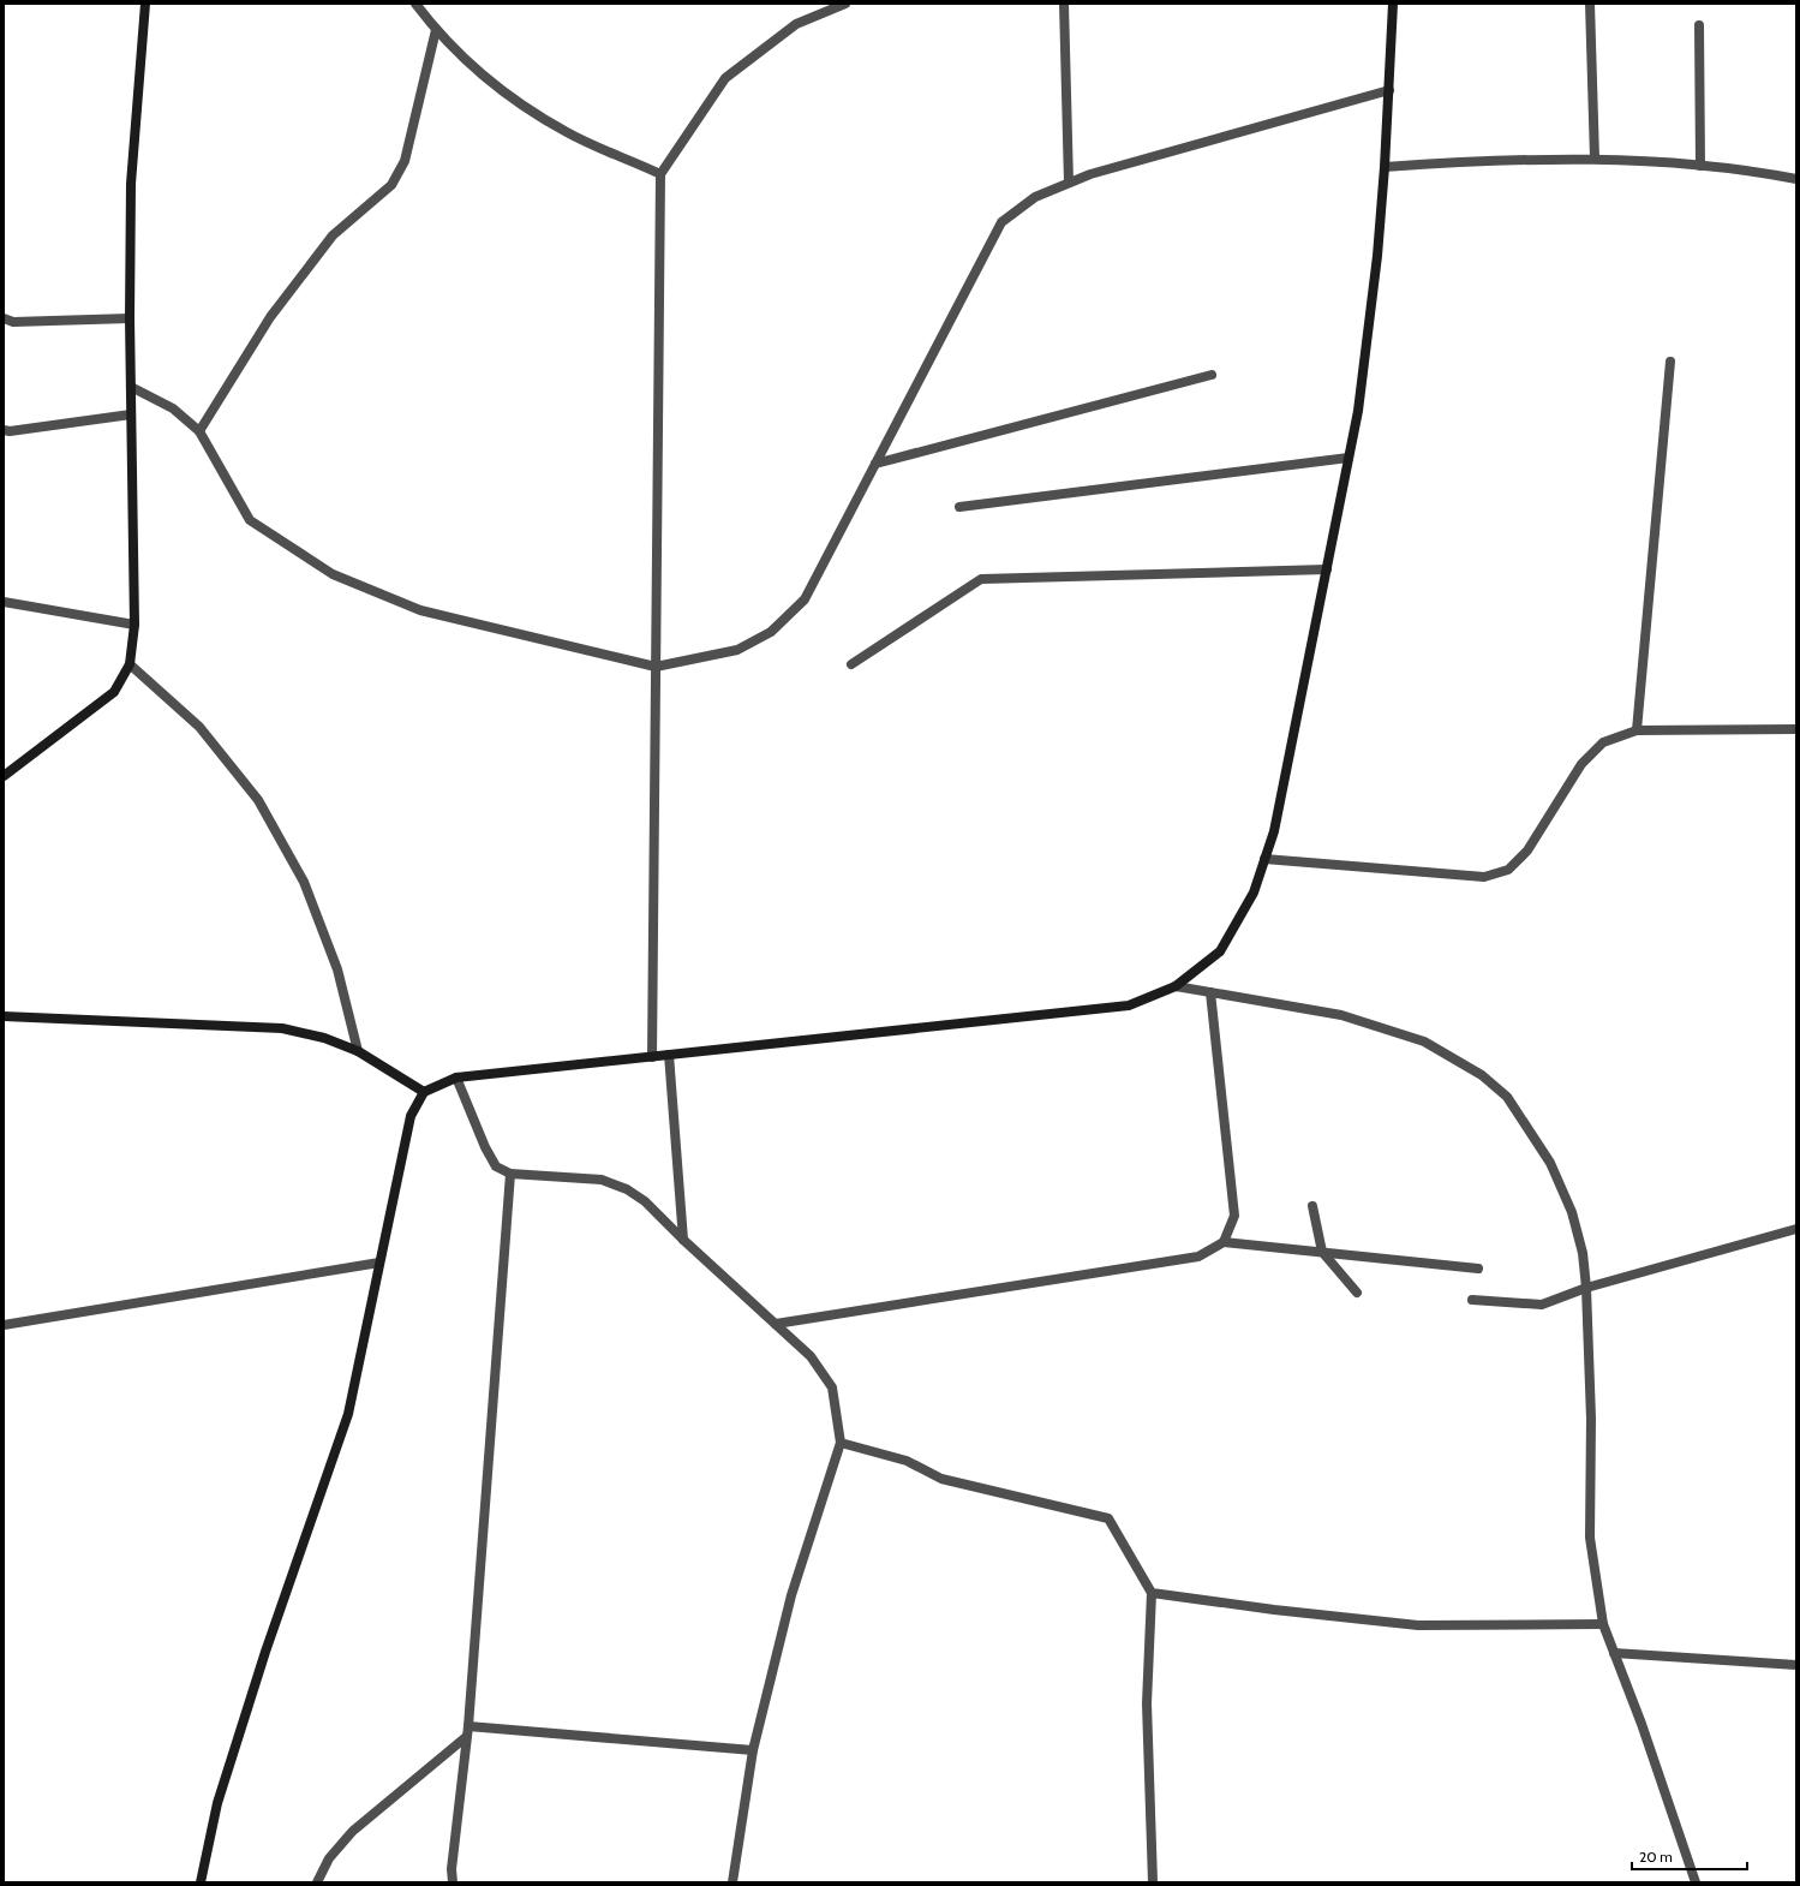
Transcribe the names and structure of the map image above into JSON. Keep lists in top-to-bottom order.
{
  "scale_bar": "20 m"
}
